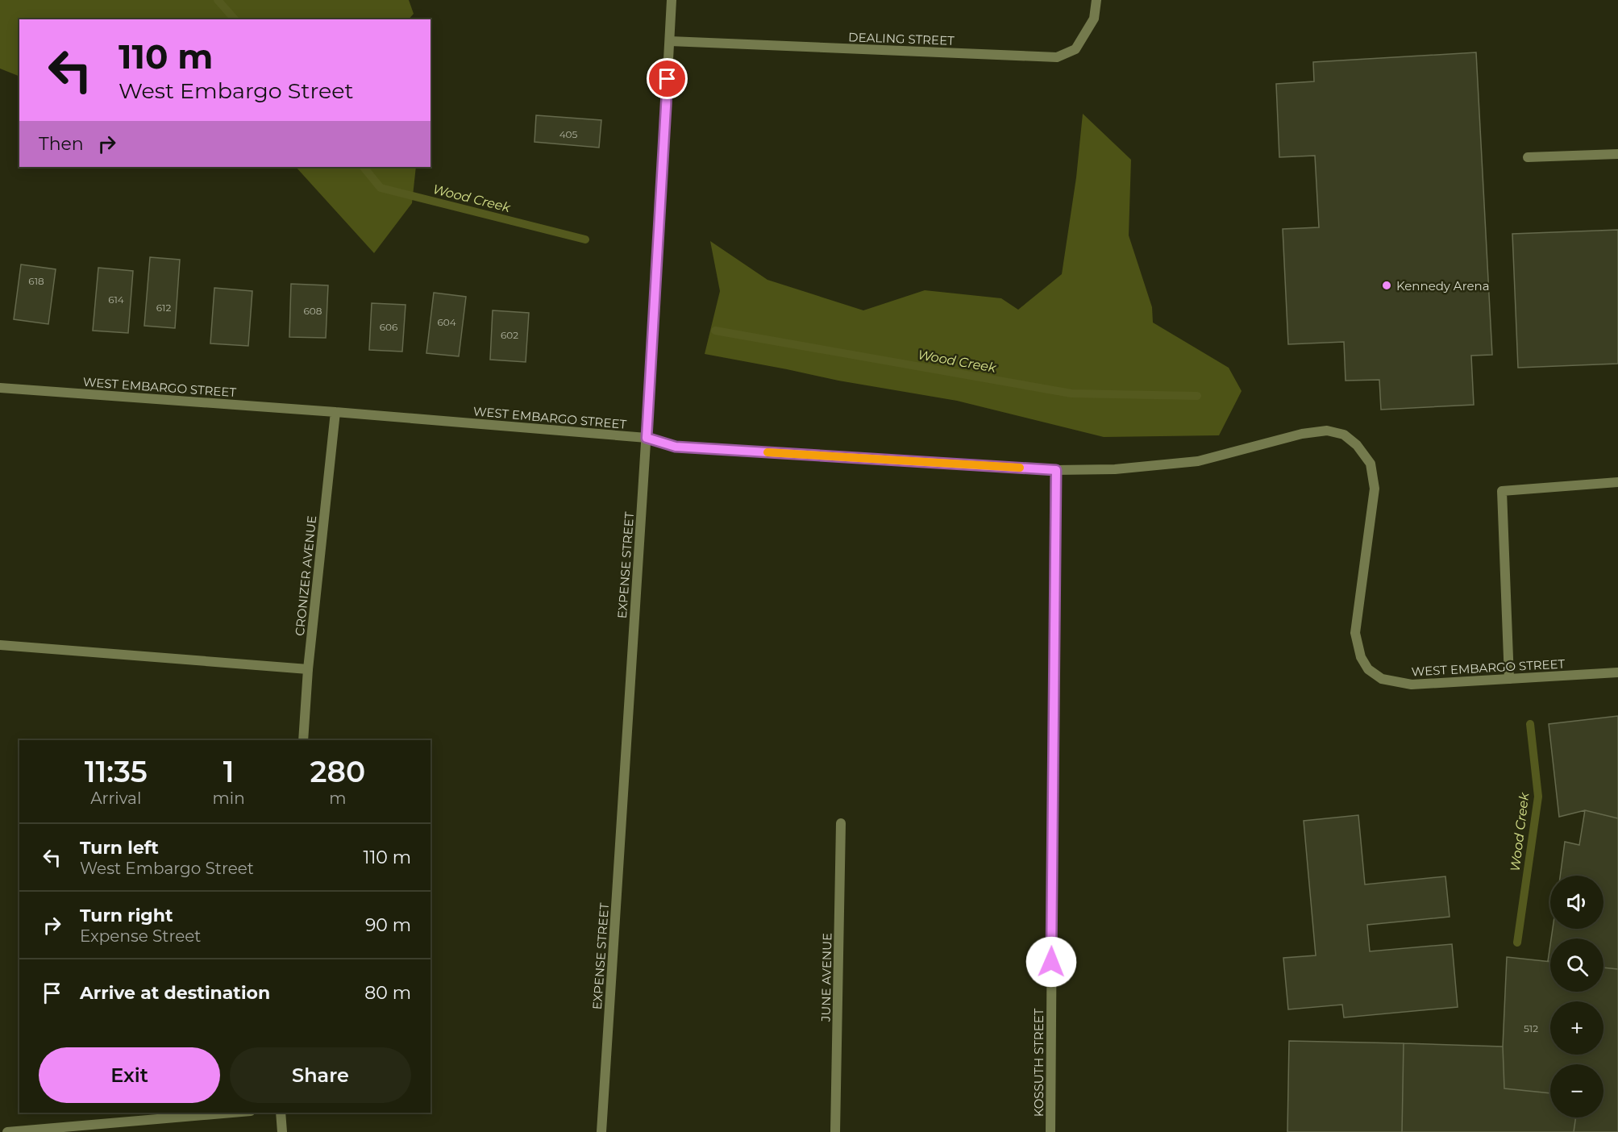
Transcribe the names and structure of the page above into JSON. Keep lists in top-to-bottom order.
{
  "streets": {
    "street": [
      "DEALING STREET",
      "WEST EMBARGO STREET",
      "EXPENSE STREET",
      "CRONIZER AVENUE",
      "JUNE AVENUE",
      "KOSSUTH STREET"
    ]
  },
  "crossings": [
    ["DEALING STREET", "EXPENSE STREET"],
    ["WEST EMBARGO STREET", "EXPENSE STREET"],
    ["WEST EMBARGO STREET", "CRONIZER AVENUE"],
    ["WEST EMBARGO STREET", "KOSSUTH STREET"]
  ],
  "water": ["Wood Creek"],
  "places": ["Kennedy Arena"],
  "house_numbers": [
    "405",
    "618",
    "614",
    "612",
    "608",
    "604",
    "606",
    "602",
    "512"
  ],
  "page": {
    "turn": ["110 m", "West Embargo Street"],
    "then": "Then",
    "eta": [
      "11:35",
      "Arrival",
      "1",
      "min",
      "280",
      "m"
    ],
    "list": [
      {
        "name": "Turn left",
        "note": "West Embargo Street",
        "value": "110 m"
      },
      {
        "name": "Turn right",
        "note": "Expense Street",
        "value": "90 m"
      },
      {
        "name": "Arrive at destination",
        "value": "80 m"
      }
    ],
    "map_buttons": ["+", "−"],
    "buttons": ["Exit", "Share"]
  }
}
